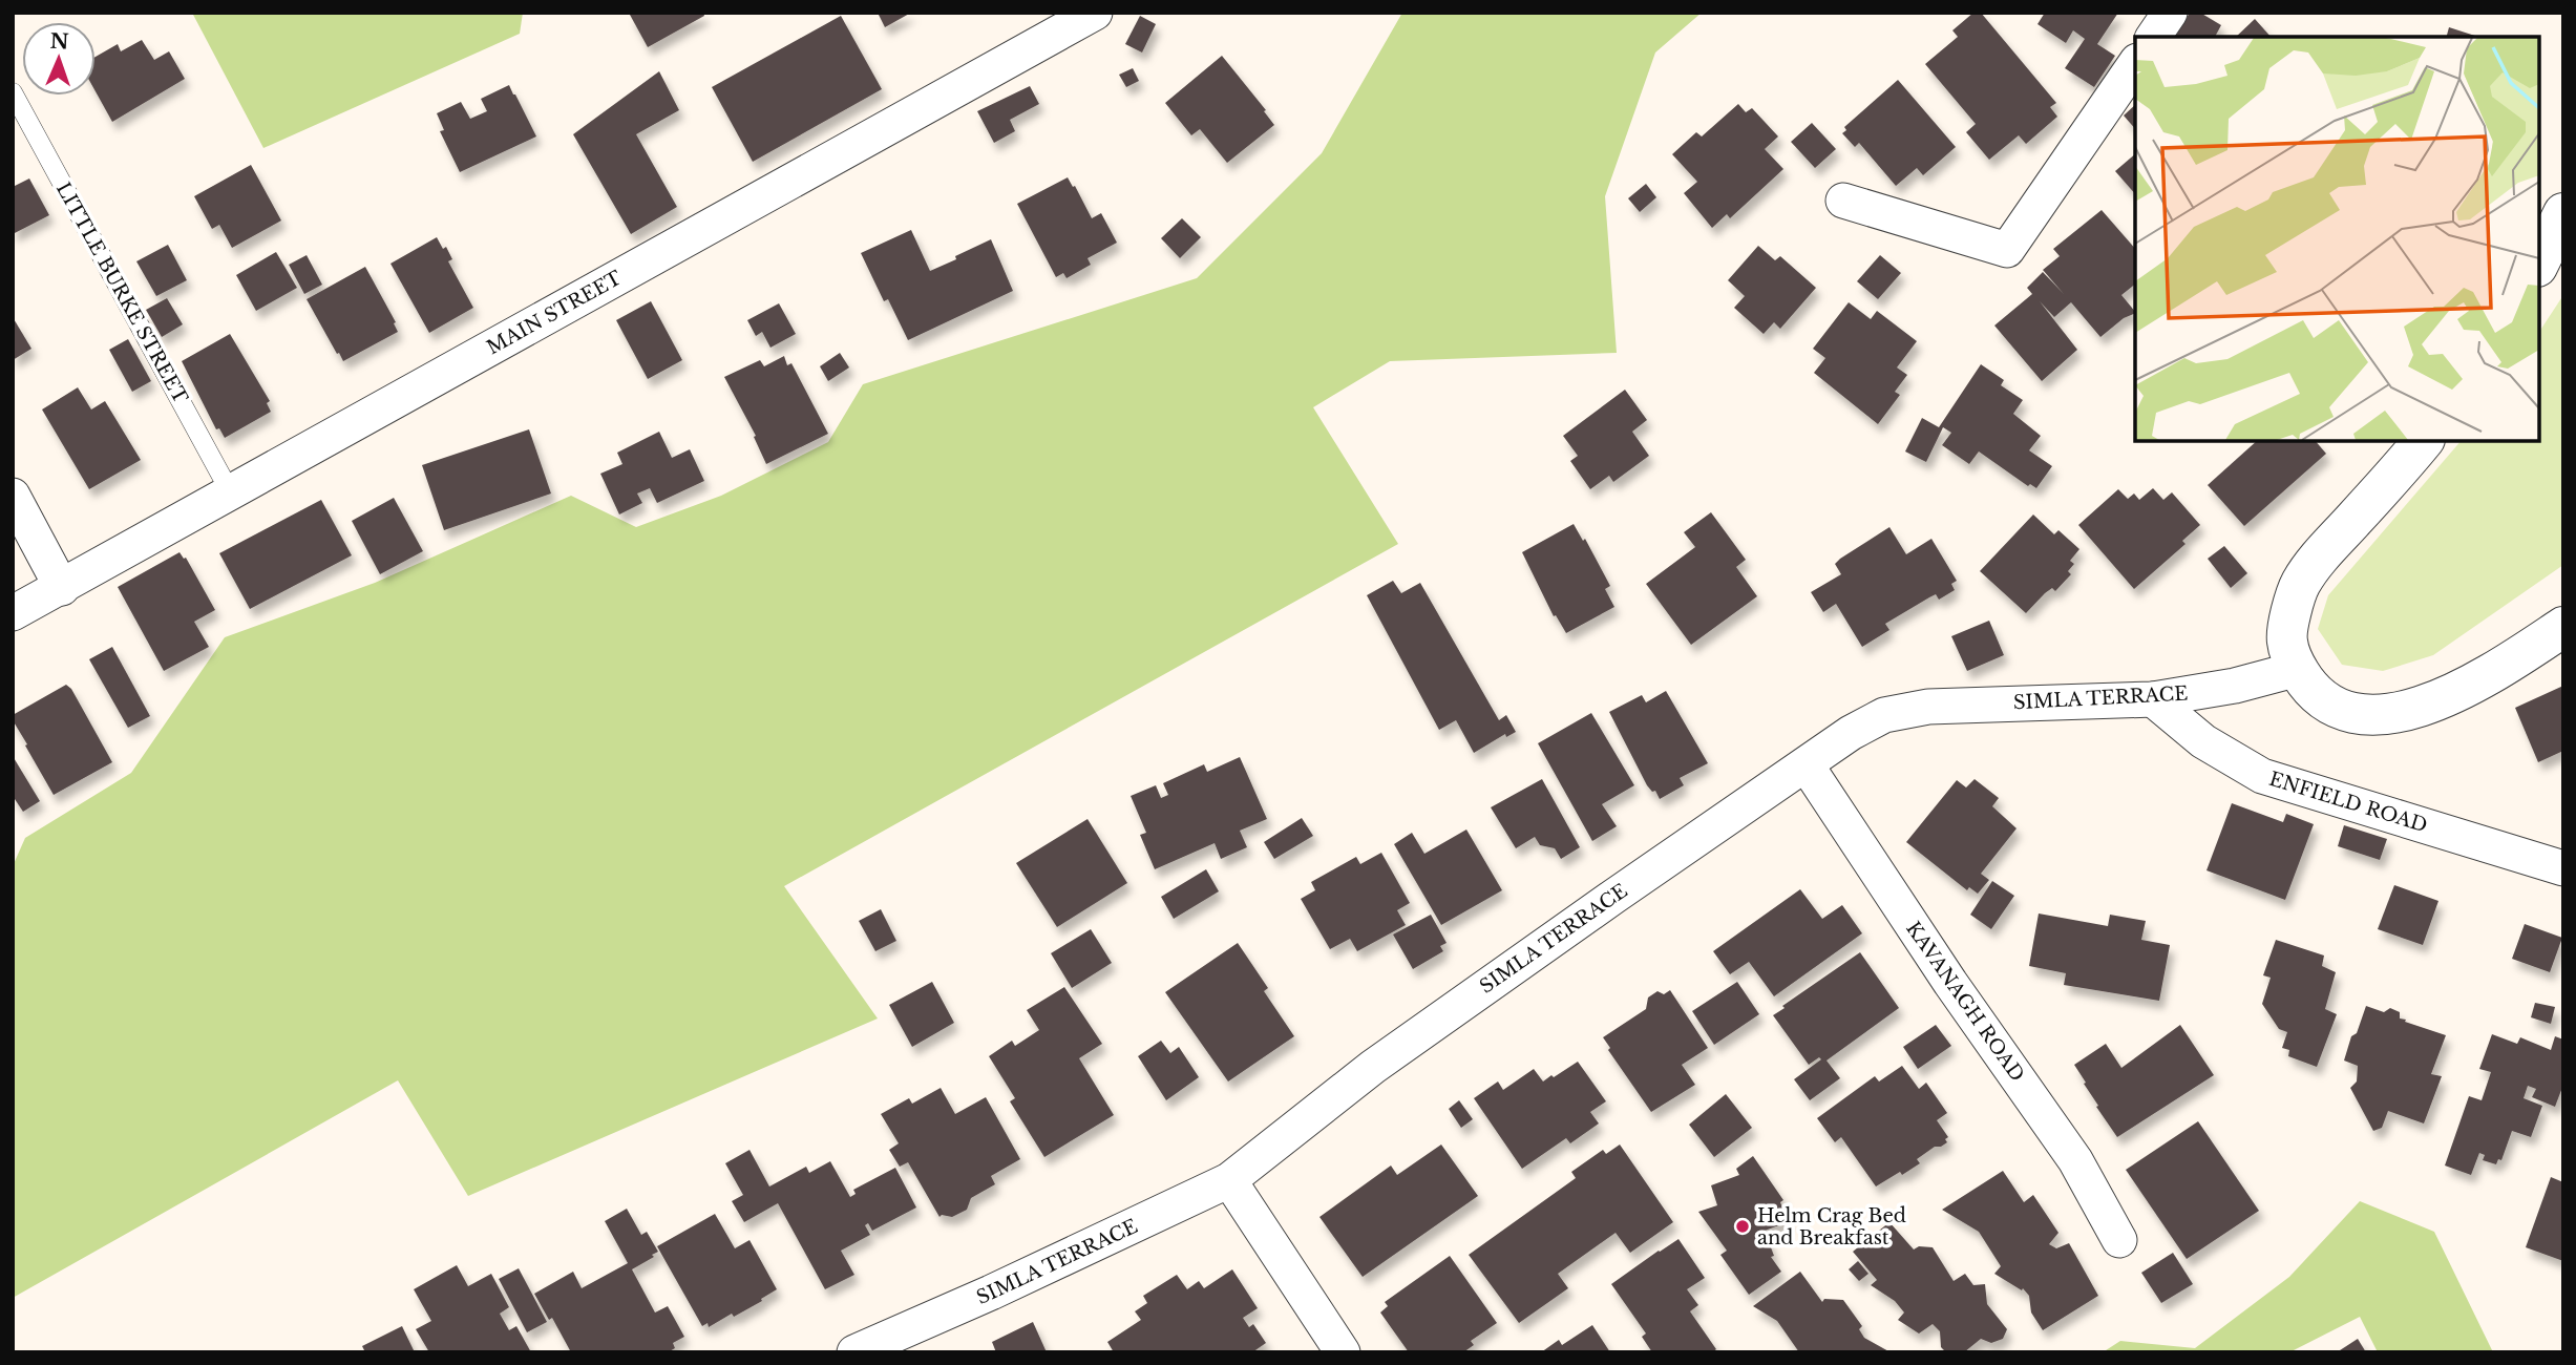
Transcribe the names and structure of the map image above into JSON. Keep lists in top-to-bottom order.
{
  "streets": {
    "street": [
      "MAIN STREET",
      "SIMLA TERRACE",
      "ENFIELD ROAD",
      "KAVANAGH ROAD"
    ],
    "lane": ["LITTLE BURKE STREET"]
  },
  "crossings": [
    ["LITTLE BURKE STREET", "MAIN STREET"],
    ["SIMLA TERRACE", "ENFIELD ROAD"],
    ["SIMLA TERRACE", "KAVANAGH ROAD"]
  ],
  "places": ["Helm Crag Bed and Breakfast"],
  "north": "top"
}
